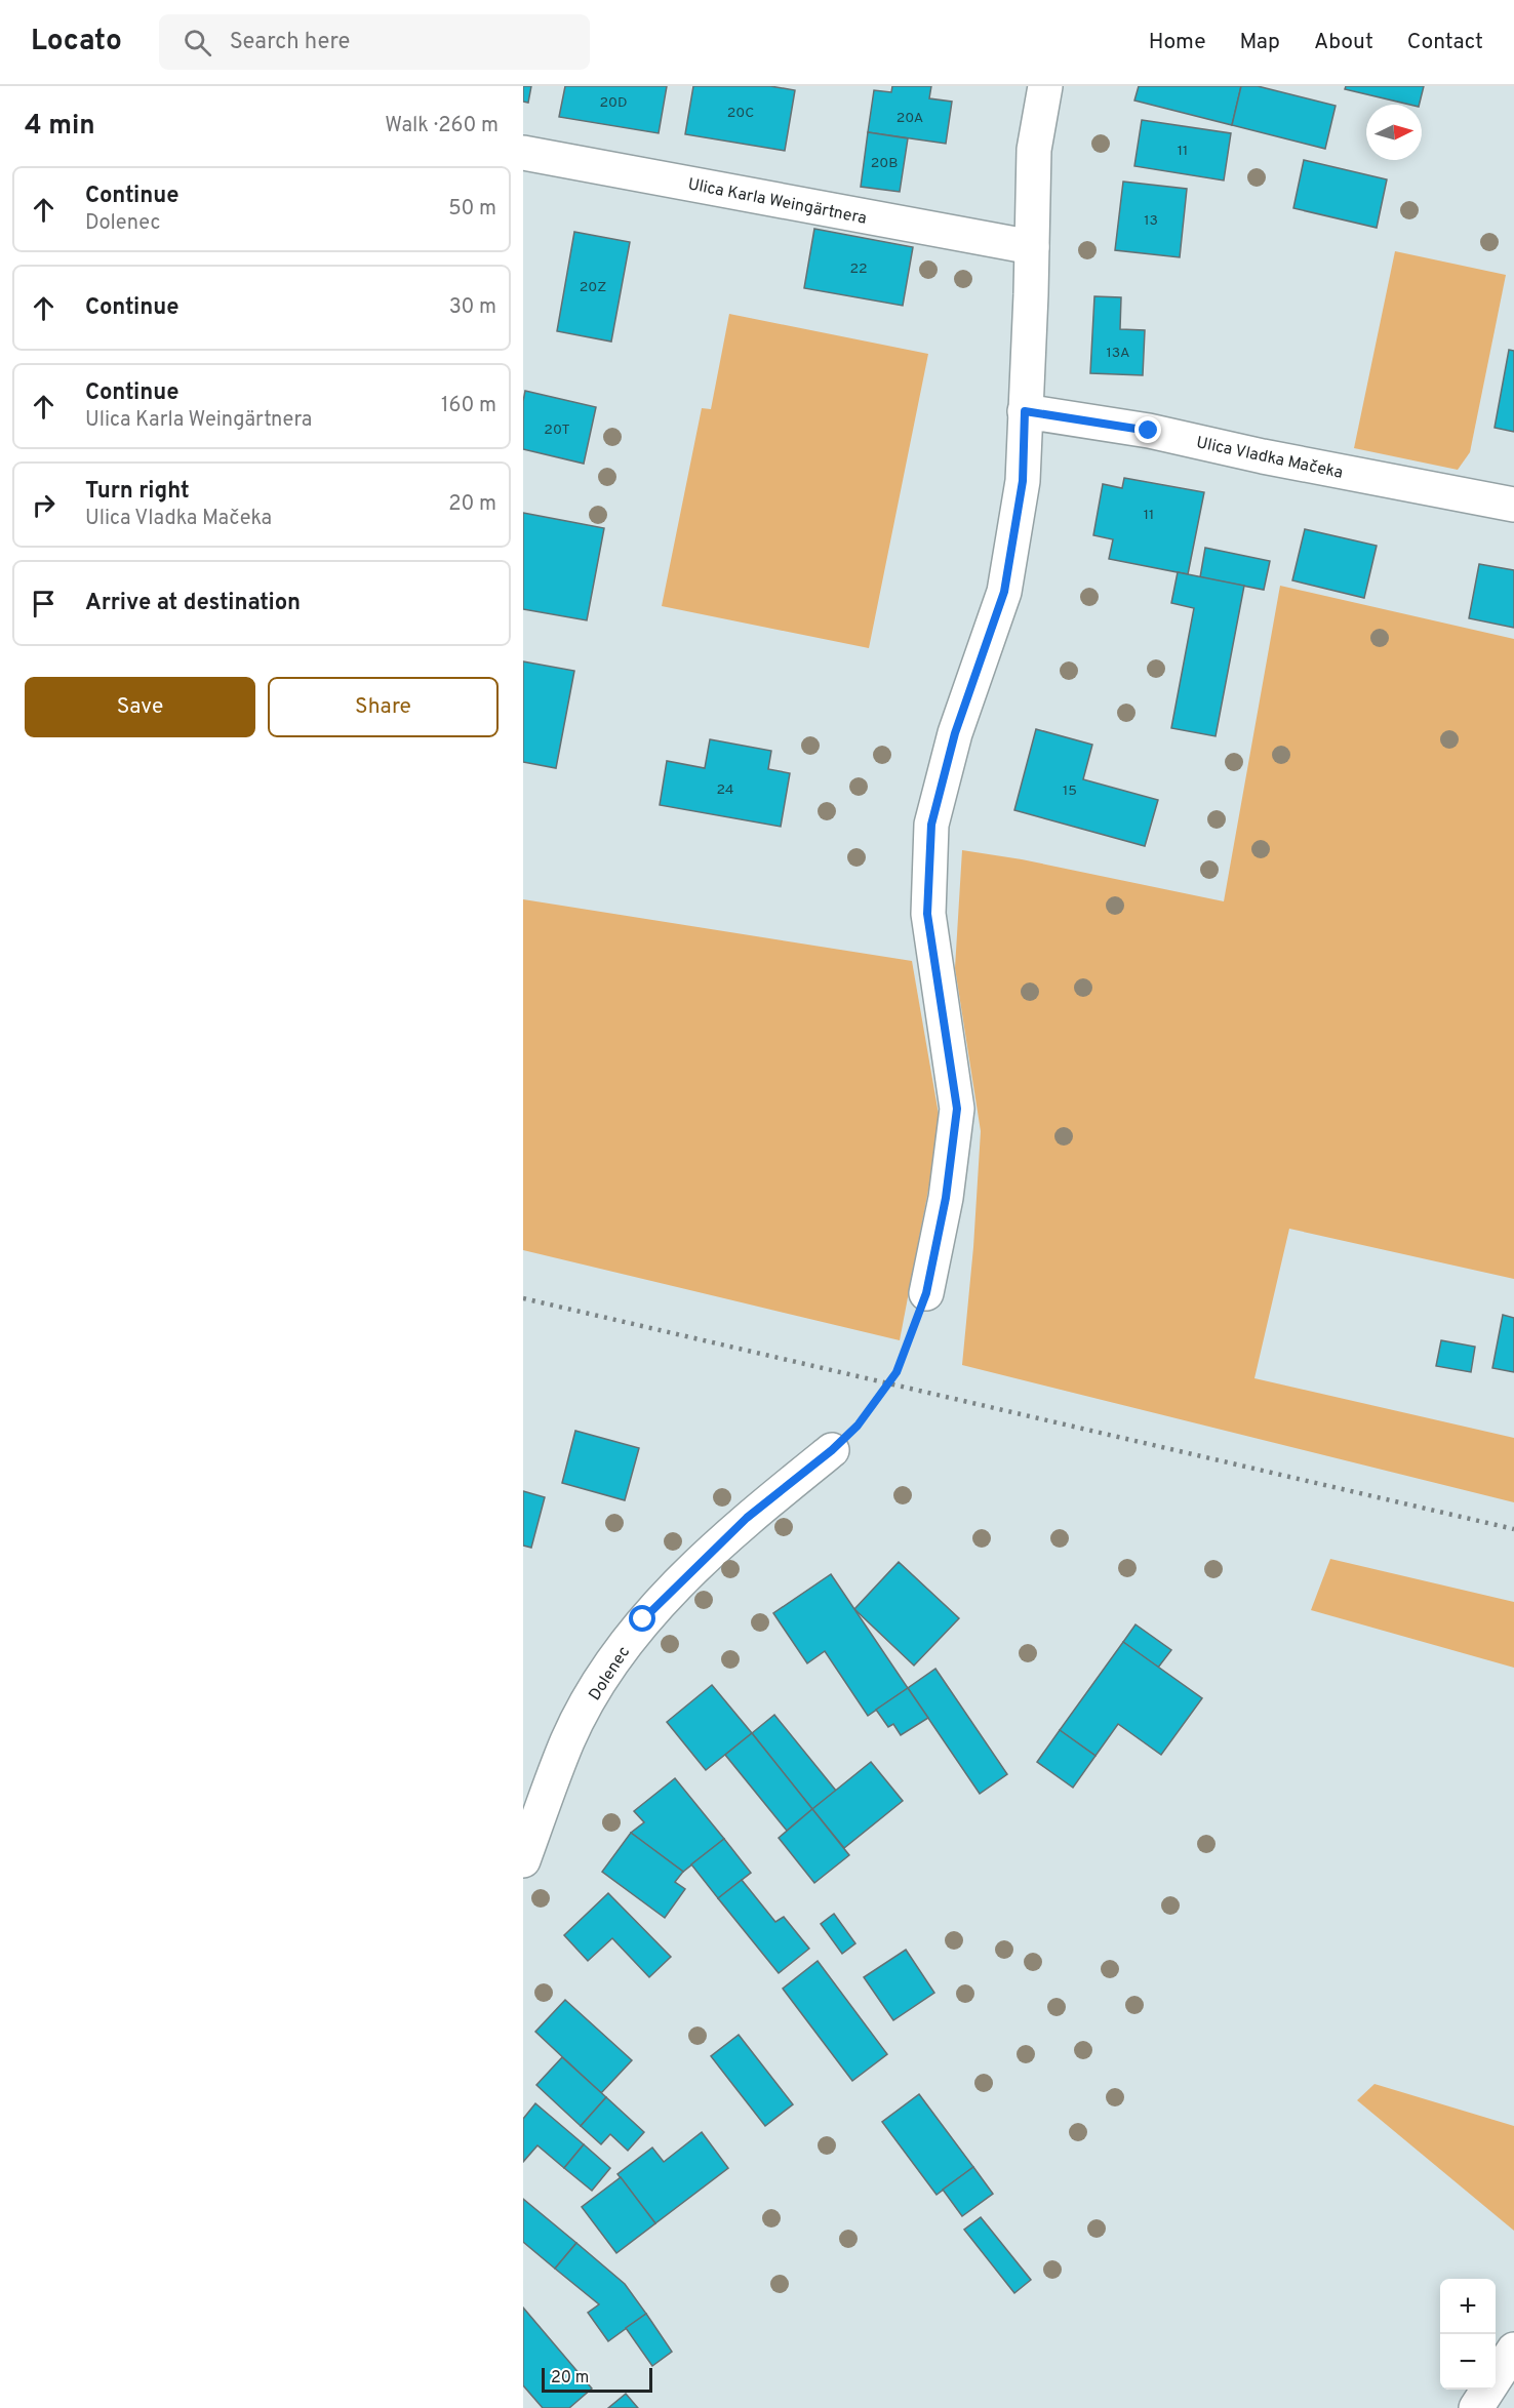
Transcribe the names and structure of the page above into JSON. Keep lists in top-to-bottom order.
{
  "streets": {
    "street": ["Ulica Karla Weingärtnera", "Ulica Vladka Mačeka", "Dolenec"]
  },
  "house_numbers": [
    "20D",
    "20C",
    "20A",
    "11",
    "20B",
    "13",
    "22",
    "20Z",
    "13A",
    "20T",
    "11",
    "24",
    "15"
  ],
  "scale_bar": "20 m",
  "north": "right",
  "page": {
    "header": "Locato",
    "search": "Search here",
    "nav": [
      "Home",
      "Map",
      "About",
      "Contact"
    ],
    "heading": ["4 min", "Walk · 260 m"],
    "list": [
      ["Continue", "Dolenec", "50 m"],
      ["Continue", "30 m"],
      ["Continue", "Ulica Karla Weingärtnera", "160 m"],
      ["Turn right", "Ulica Vladka Mačeka", "20 m"],
      "Arrive at destination"
    ],
    "buttons": ["Save", "Share"],
    "map_buttons": ["+", "−"],
    "scale": "20 m"
  }
}
